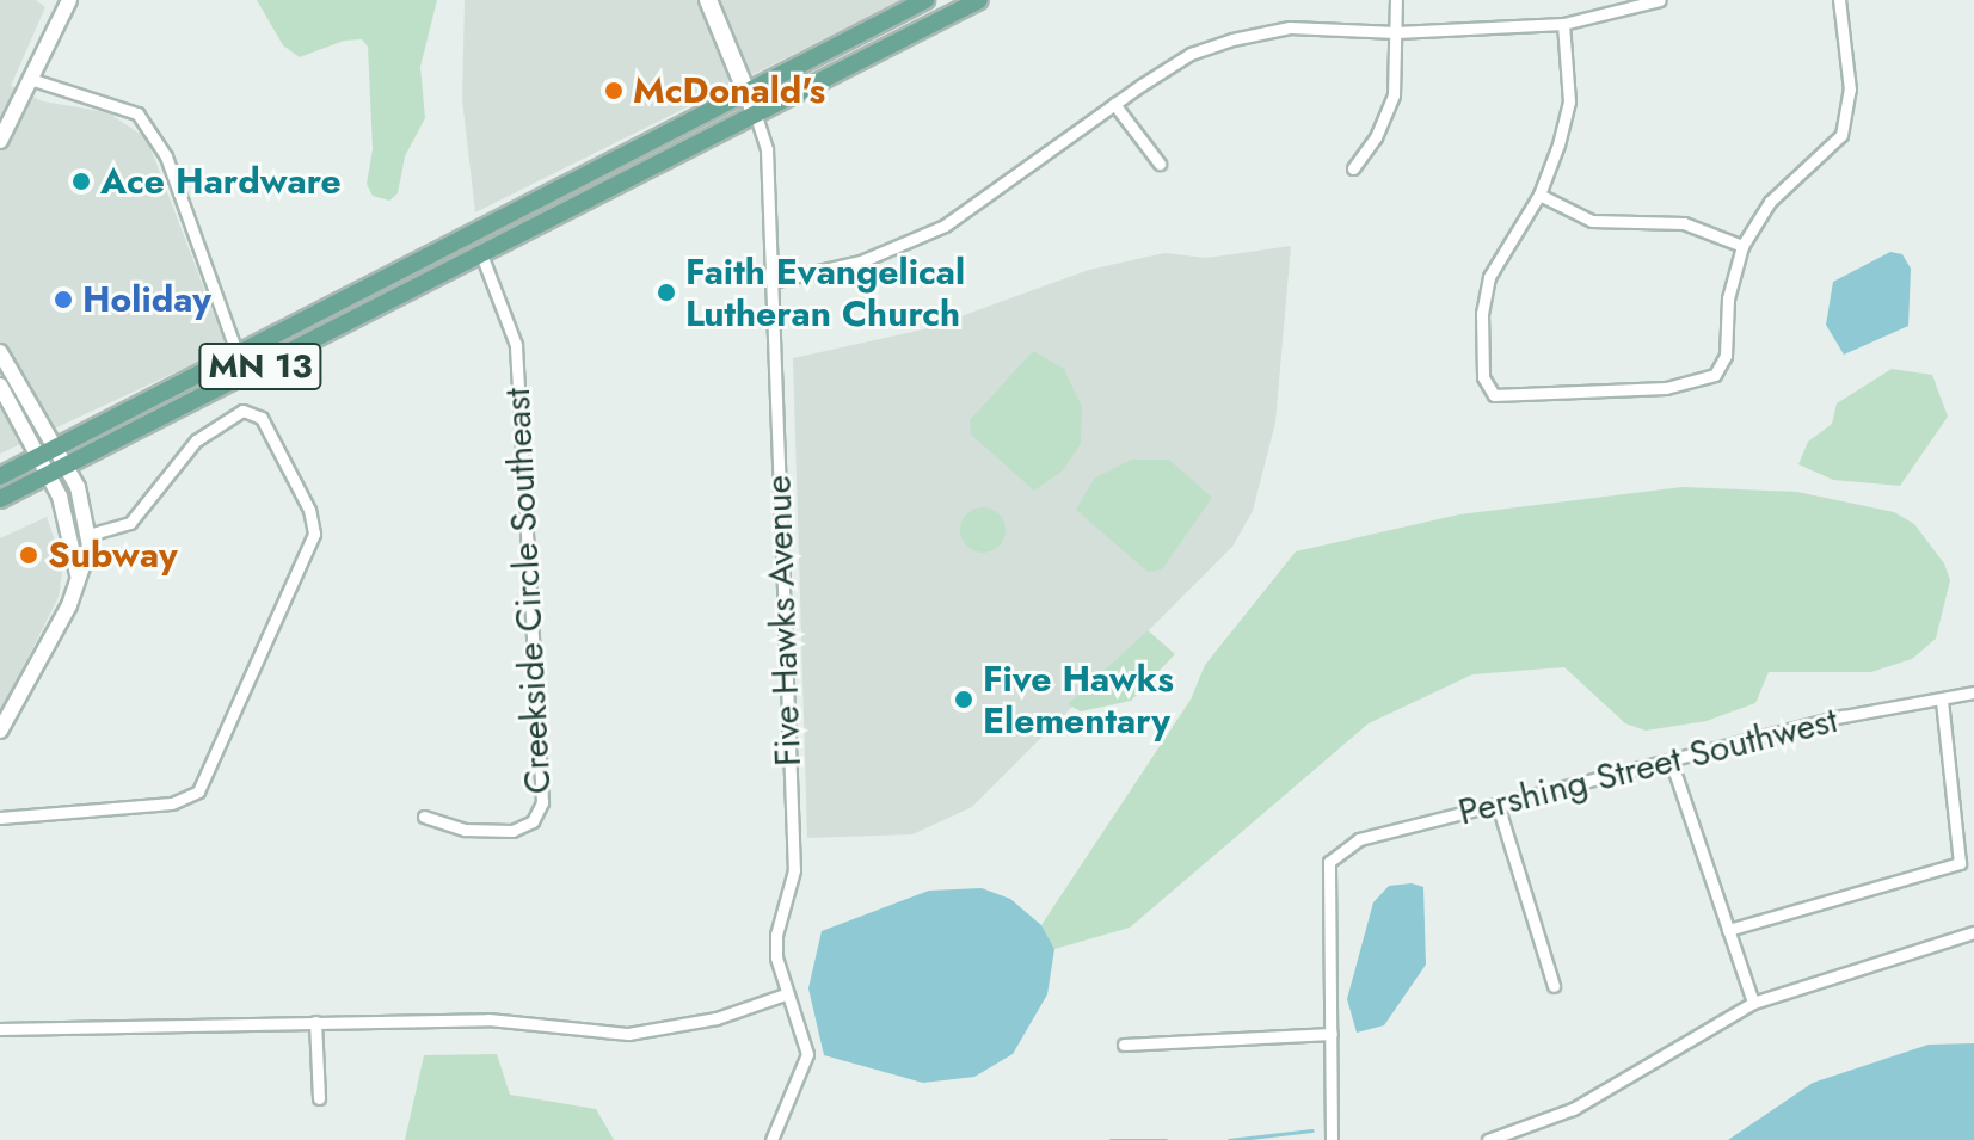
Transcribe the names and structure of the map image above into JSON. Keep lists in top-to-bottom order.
{
  "streets": {
    "main road": ["MN 13", "Five Hawks Avenue"],
    "street": ["Creekside Circle Southeast", "Pershing Street Southwest"]
  },
  "crossings": [
    ["MN 13", "Creekside Circle Southeast"],
    ["MN 13", "Five Hawks Avenue"]
  ],
  "places": [
    "McDonald's",
    "Ace Hardware",
    "Faith Evangelical Lutheran Church",
    "Holiday",
    "Subway",
    "Five Hawks Elementary"
  ]
}
